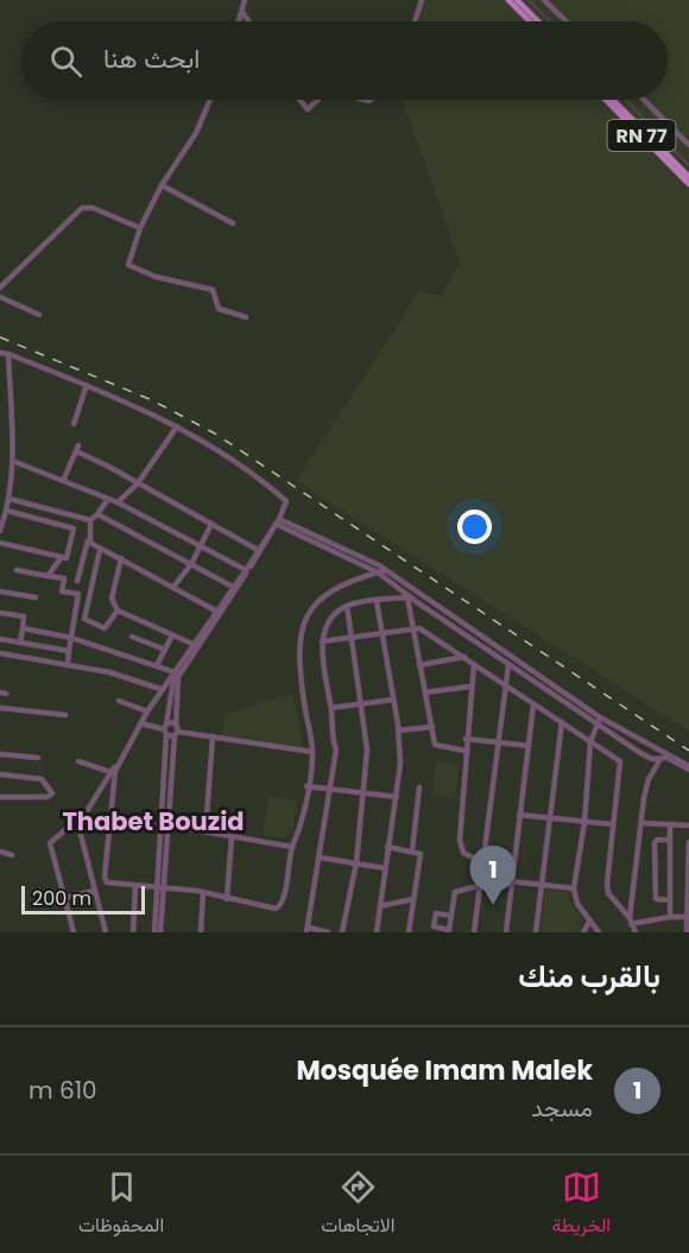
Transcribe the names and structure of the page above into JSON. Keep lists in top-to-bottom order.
{
  "streets": {
    "main road": ["RN 77"]
  },
  "districts": ["Thabet Bouzid"],
  "scale_bar": "200 m",
  "page": {
    "search": "ابحث هنا",
    "pins": "1",
    "scale": "200 m",
    "heading": "بالقرب منك",
    "list": [
      {
        "mark": "1",
        "name": "Mosquée Imam Malek",
        "note": "مسجد",
        "value": "610 m"
      }
    ],
    "nav": ["الخريطة", "الاتجاهات", "المحفوظات"]
  }
}
